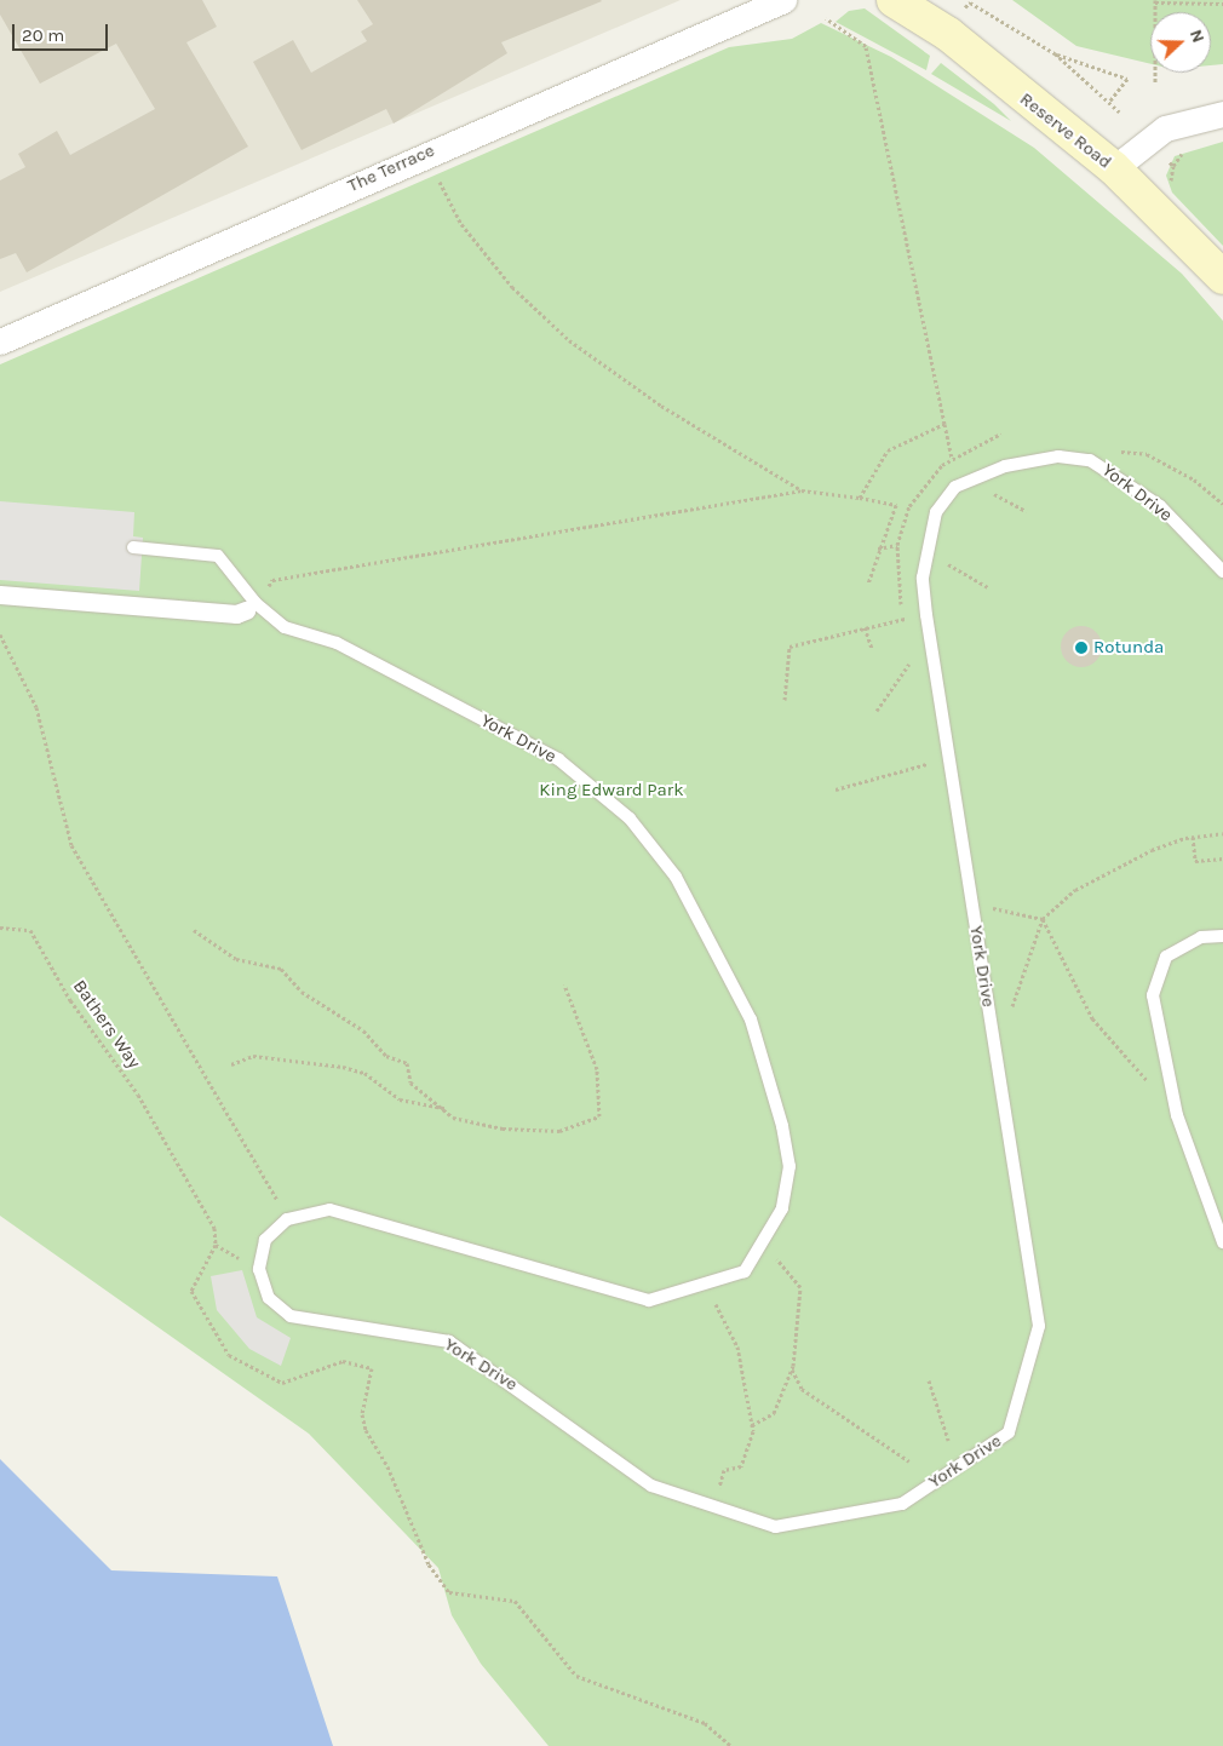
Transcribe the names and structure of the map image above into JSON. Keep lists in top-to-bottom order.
{
  "streets": {
    "main road": ["Reserve Road"],
    "street": ["The Terrace"],
    "lane": ["York Drive"],
    "path": ["Bathers Way"]
  },
  "parks": ["King Edward Park"],
  "places": ["Rotunda"],
  "scale_bar": "20 m",
  "north": "right"
}
